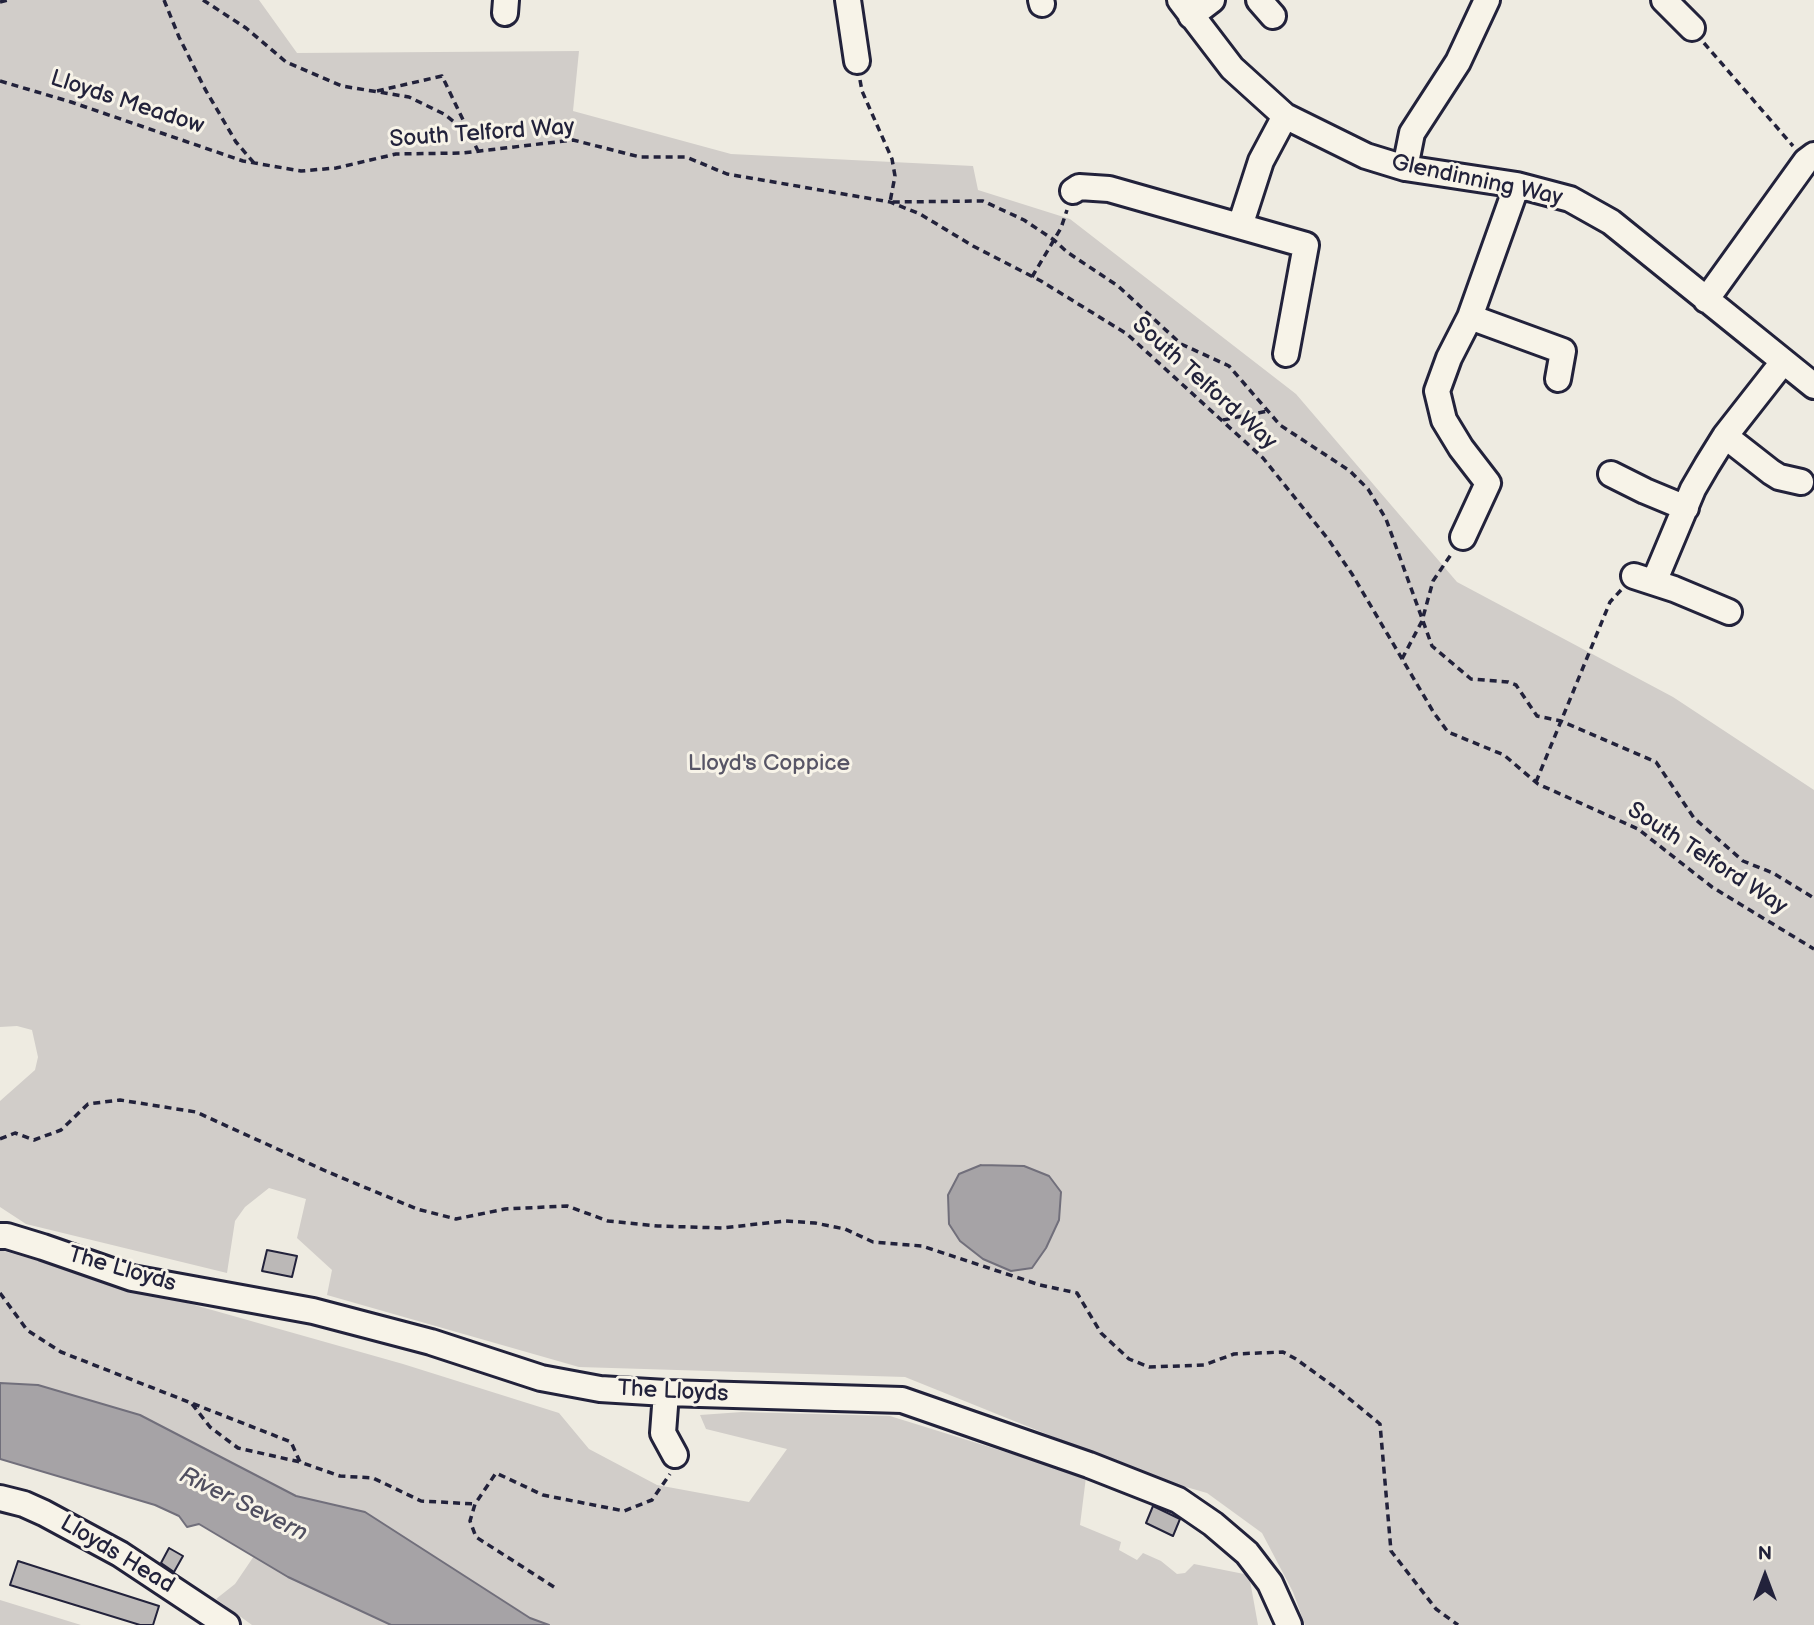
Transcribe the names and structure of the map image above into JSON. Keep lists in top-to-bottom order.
{
  "streets": {
    "street": ["Glendinning Way", "The Lloyds", "Lloyds Head"],
    "path": ["Lloyds Meadow", "South Telford Way"]
  },
  "crossings": [
    ["Lloyds Meadow", "South Telford Way"]
  ],
  "water": ["River Severn"],
  "parks": ["Lloyd's Coppice"],
  "north": "top"
}
